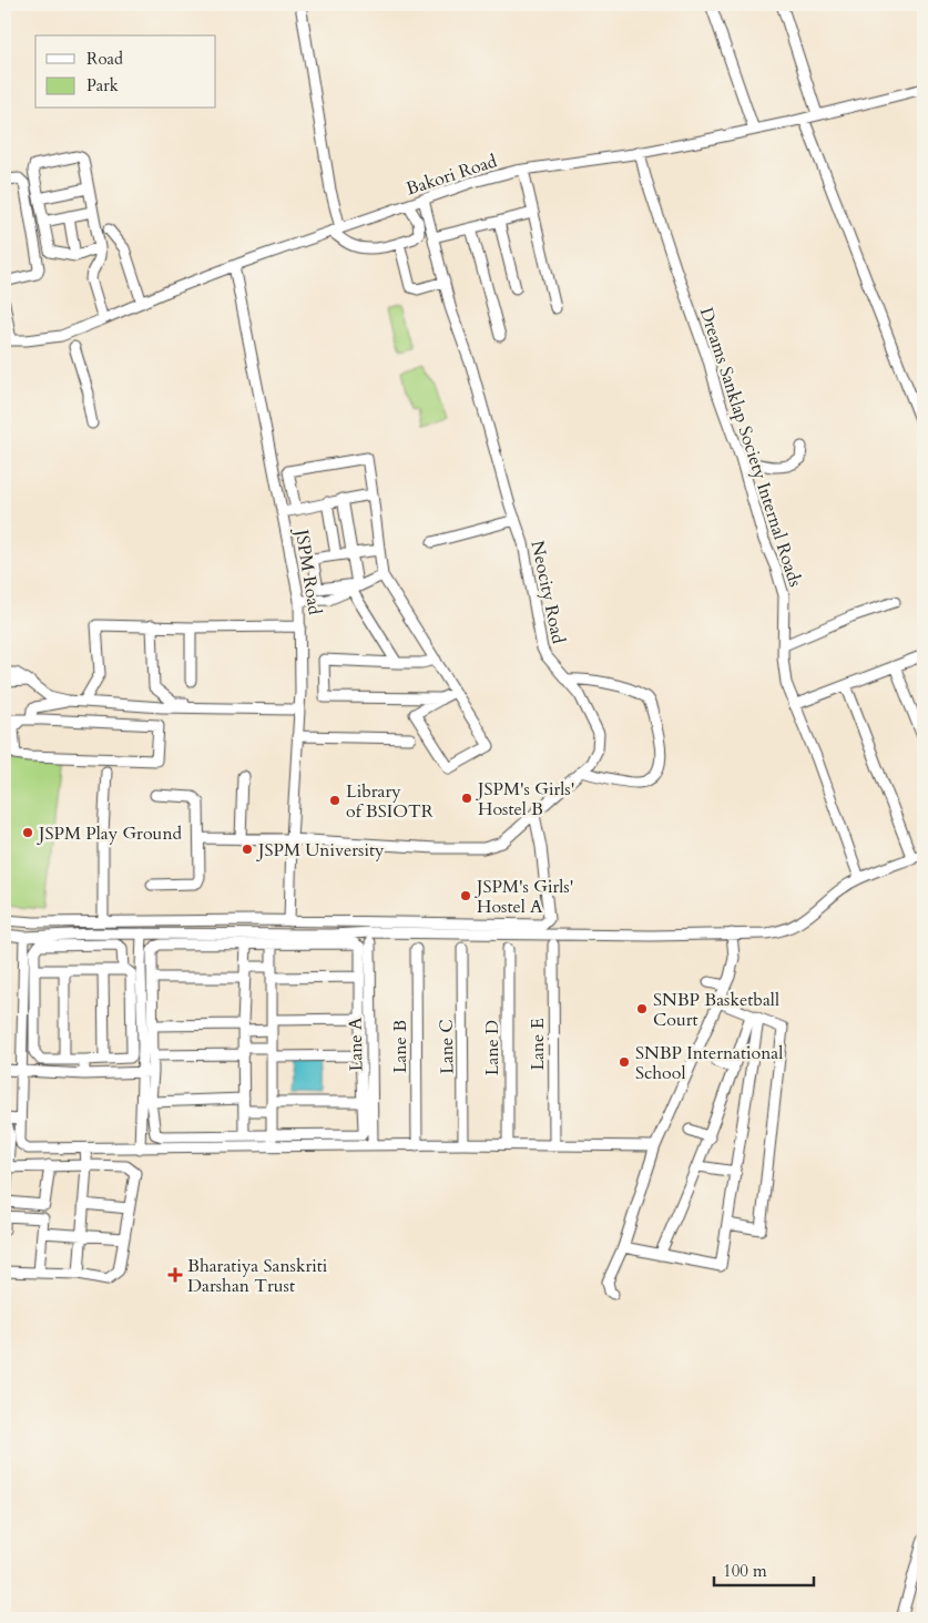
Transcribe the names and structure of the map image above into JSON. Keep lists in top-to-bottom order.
{
  "streets": {
    "street": [
      "Bakori Road",
      "Dreams Sanklap Society Internal Roads",
      "JSPM Road",
      "Neocity Road",
      "Lane A",
      "Lane E",
      "Lane B",
      "Lane C",
      "Lane D"
    ]
  },
  "crossings": [
    ["Bakori Road", "Dreams Sanklap Society Internal Roads"],
    ["Bakori Road", "JSPM Road"],
    ["Bakori Road", "Neocity Road"],
    ["JSPM Road", "Neocity Road"]
  ],
  "places": {
    "other": [
      "JSPM's Girls' Hostel B",
      "Library of BSIOTR",
      "JSPM Play Ground",
      "JSPM University",
      "JSPM's Girls' Hostel A",
      "SNBP Basketball Court",
      "SNBP International School"
    ],
    "health": ["Bharatiya Sanskriti Darshan Trust"]
  },
  "legend": ["Road", "Park"],
  "scale_bar": "100 m"
}
